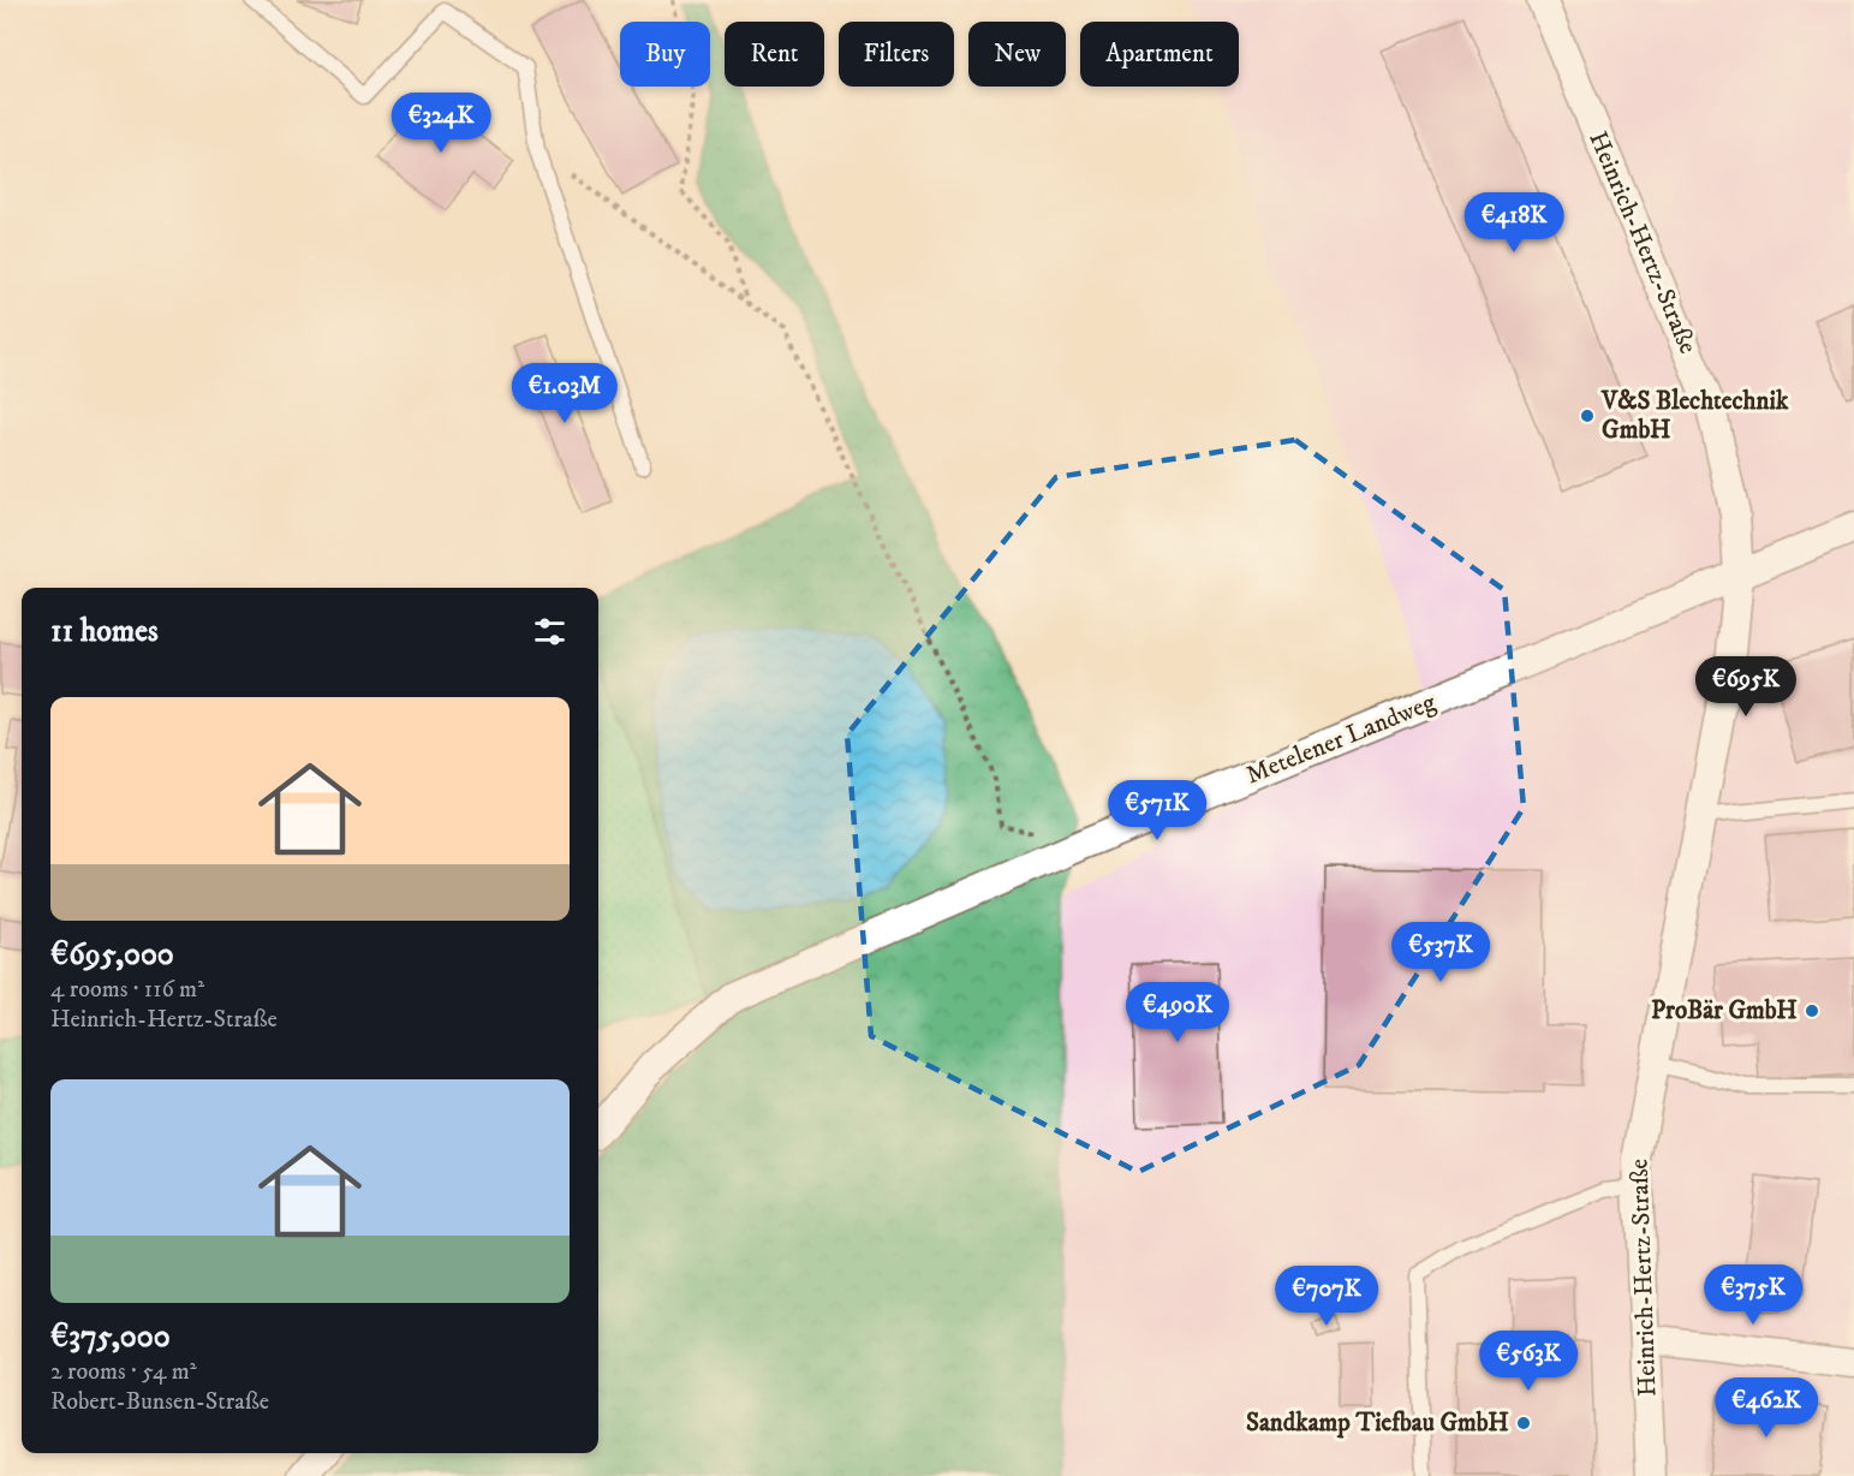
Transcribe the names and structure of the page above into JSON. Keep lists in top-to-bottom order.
{
  "streets": {
    "street": ["Heinrich-Hertz-Straße", "Metelener Landweg"]
  },
  "crossings": [
    ["Heinrich-Hertz-Straße", "Metelener Landweg"]
  ],
  "places": ["V&S Blechtechnik GmbH", "ProBär GmbH", "Sandkamp Tiefbau GmbH"],
  "page": {
    "chip": [
      "Buy",
      "Rent",
      "Filters",
      "New",
      "Apartment"
    ],
    "price": [
      "€324K",
      "€418K",
      "€1.03M",
      "€695K",
      "€571K",
      "€537K",
      "€490K",
      "€375K",
      "€707K",
      "€563K",
      "€462K"
    ],
    "heading": "11 homes",
    "list": [
      {
        "name": "€695,000",
        "note": "4 rooms · 116 m² · Heinrich-Hertz-Straße"
      },
      {
        "name": "€375,000",
        "note": "2 rooms · 54 m² · Robert-Bunsen-Straße"
      }
    ]
  }
}
